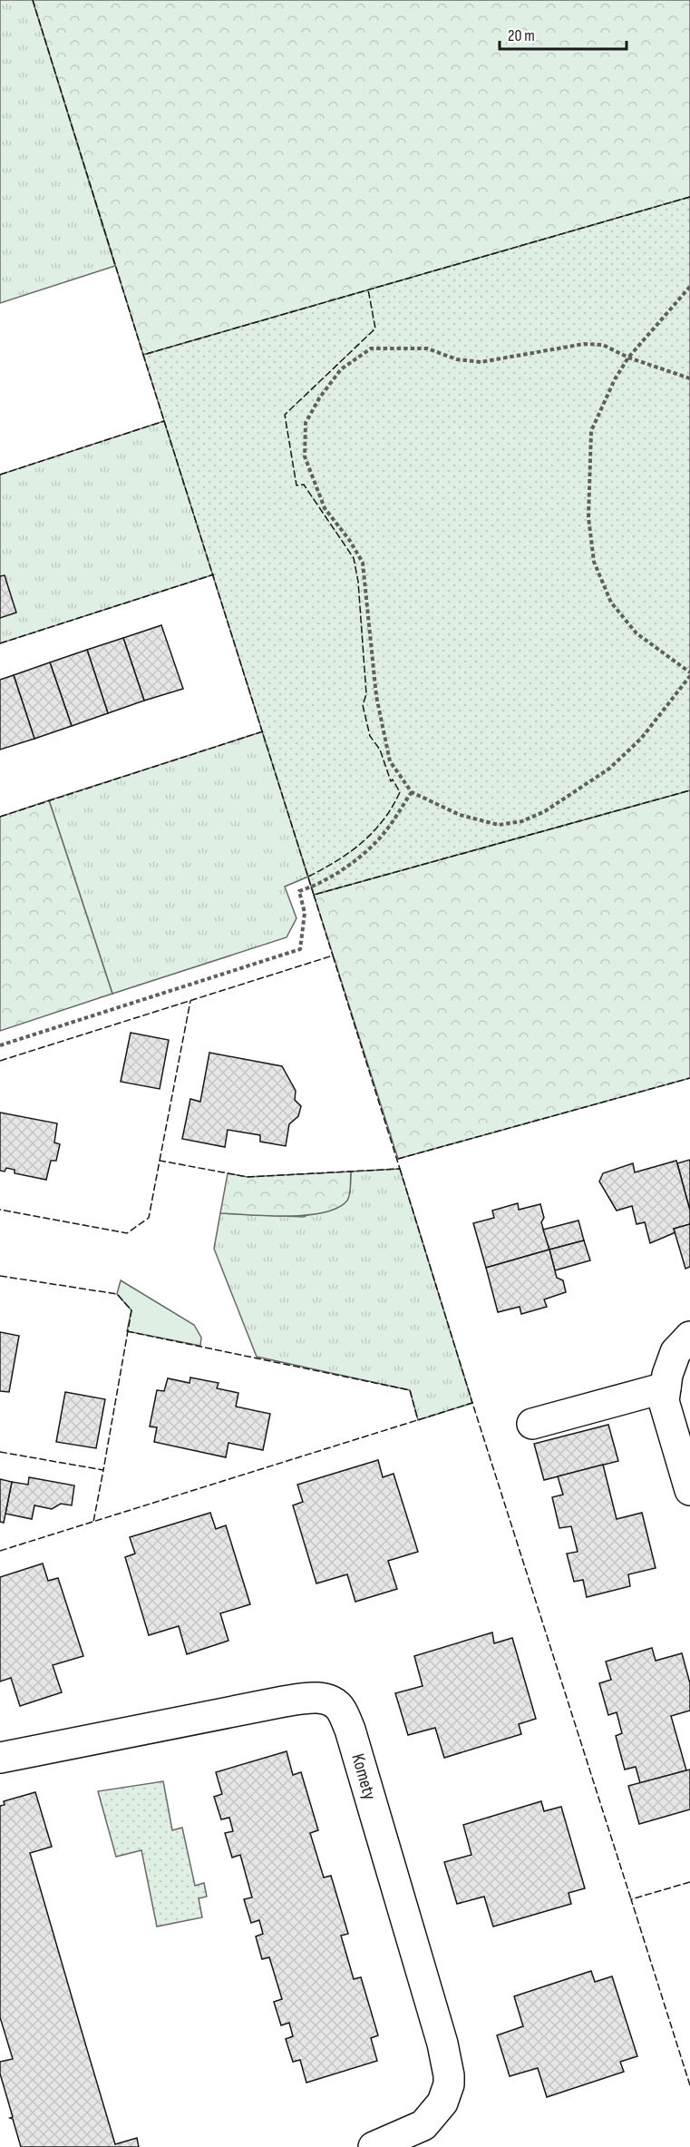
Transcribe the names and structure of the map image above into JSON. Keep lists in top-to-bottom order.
{
  "streets": {
    "street": ["Komety"]
  },
  "scale_bar": "20 m"
}
